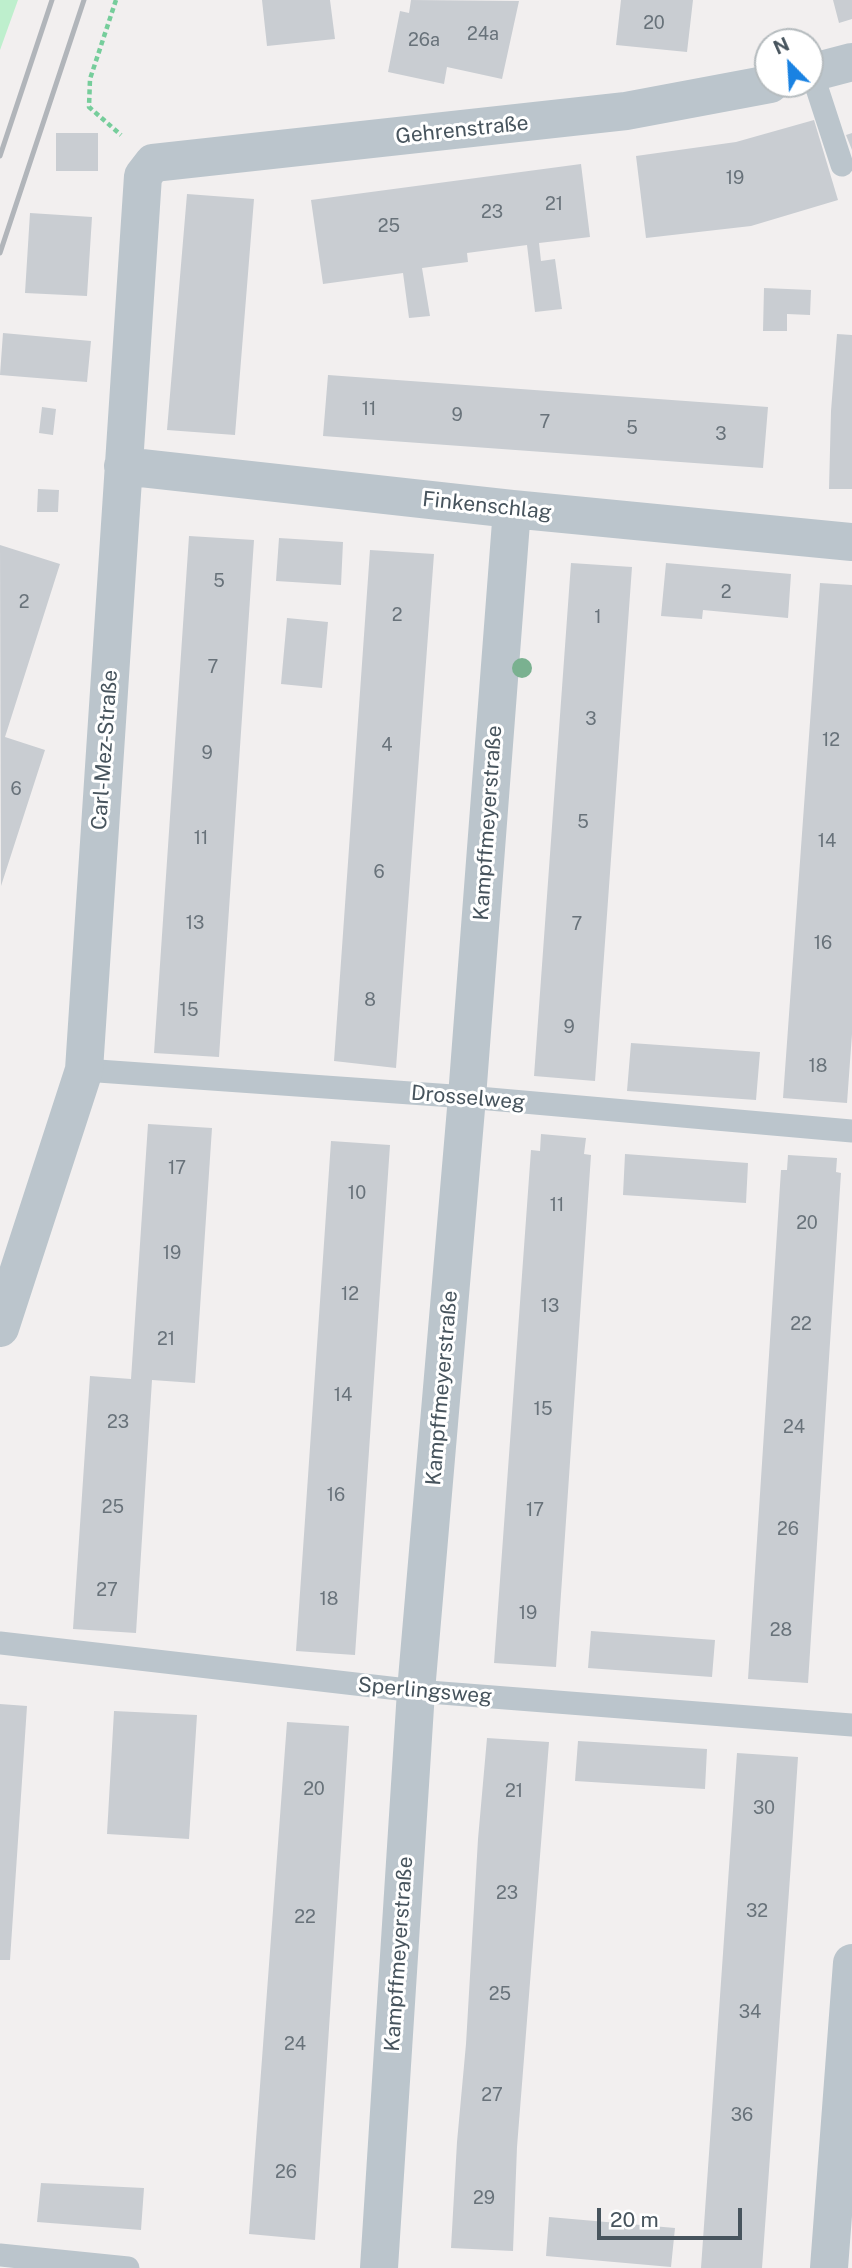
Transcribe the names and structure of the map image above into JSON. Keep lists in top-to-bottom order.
{
  "streets": {
    "street": [
      "Gehrenstraße",
      "Finkenschlag",
      "Carl-Mez-Straße",
      "Kampffmeyerstraße"
    ],
    "lane": ["Drosselweg", "Sperlingsweg"]
  },
  "crossings": [
    ["Gehrenstraße", "Carl-Mez-Straße"],
    ["Finkenschlag", "Carl-Mez-Straße"],
    ["Finkenschlag", "Kampffmeyerstraße"],
    ["Carl-Mez-Straße", "Drosselweg"],
    ["Kampffmeyerstraße", "Drosselweg"],
    ["Kampffmeyerstraße", "Sperlingsweg"]
  ],
  "house_numbers": [
    "20",
    "24a",
    "26a",
    "19",
    "21",
    "23",
    "25",
    "11",
    "9",
    "7",
    "5",
    "3",
    "5",
    "2",
    "2",
    "2",
    "1",
    "7",
    "3",
    "12",
    "4",
    "9",
    "6",
    "5",
    "11",
    "14",
    "6",
    "13",
    "7",
    "16",
    "8",
    "15",
    "9",
    "18",
    "17",
    "10",
    "11",
    "20",
    "19",
    "12",
    "13",
    "22",
    "21",
    "14",
    "15",
    "23",
    "24",
    "16",
    "25",
    "17",
    "26",
    "27",
    "18",
    "19",
    "28",
    "20",
    "21",
    "30",
    "23",
    "32",
    "22",
    "25",
    "34",
    "24",
    "27",
    "36",
    "26",
    "29"
  ],
  "scale_bar": "20 m",
  "north": "top left"
}
